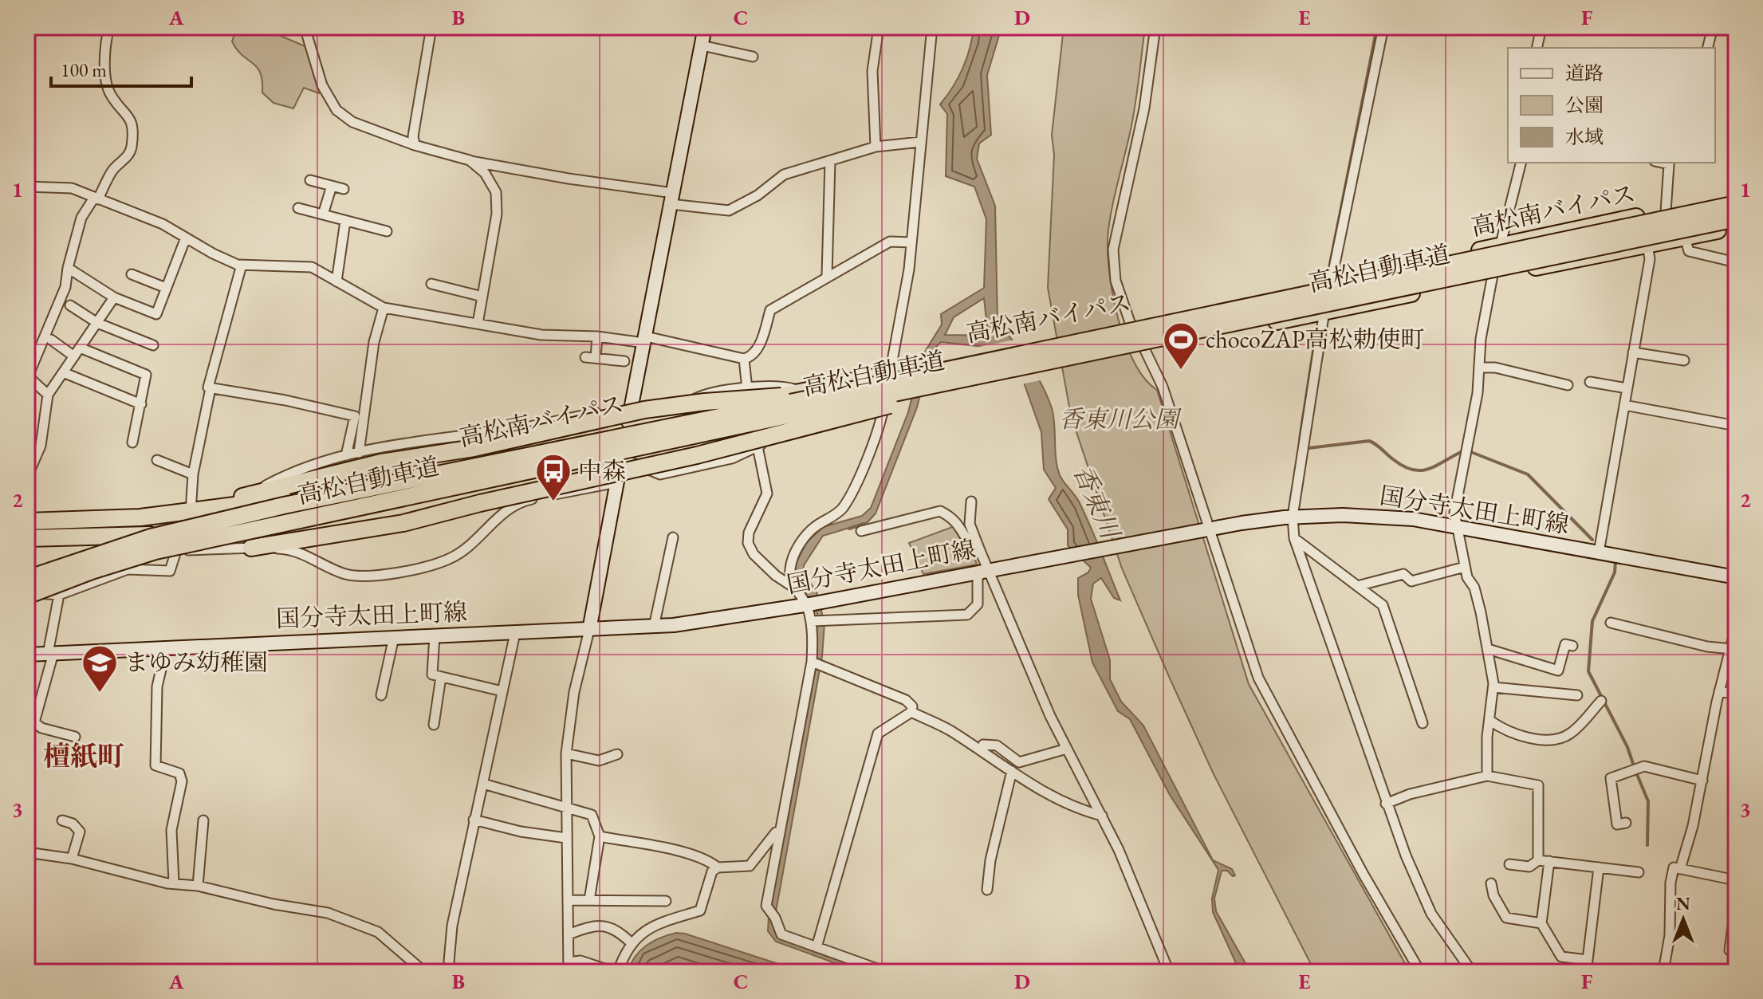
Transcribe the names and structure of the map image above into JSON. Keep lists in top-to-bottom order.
{
  "streets": {
    "highway": ["高松南バイパス", "高松自動車道"],
    "main road": ["国分寺太田上町線"]
  },
  "districts": ["檀紙町"],
  "water": ["香東川"],
  "parks": ["香東川公園"],
  "places": {
    "sports": ["chocoZAP高松勅使町"],
    "bus stop": ["中森"],
    "school or university": ["まゆみ幼稚園"]
  },
  "legend": ["道路", "公園", "水域"],
  "scale_bar": "100 m",
  "north": "top",
  "grid": {
    "columns": [
      "A",
      "B",
      "C",
      "D",
      "E",
      "F"
    ],
    "rows": ["1", "2", "3"]
  }
}
